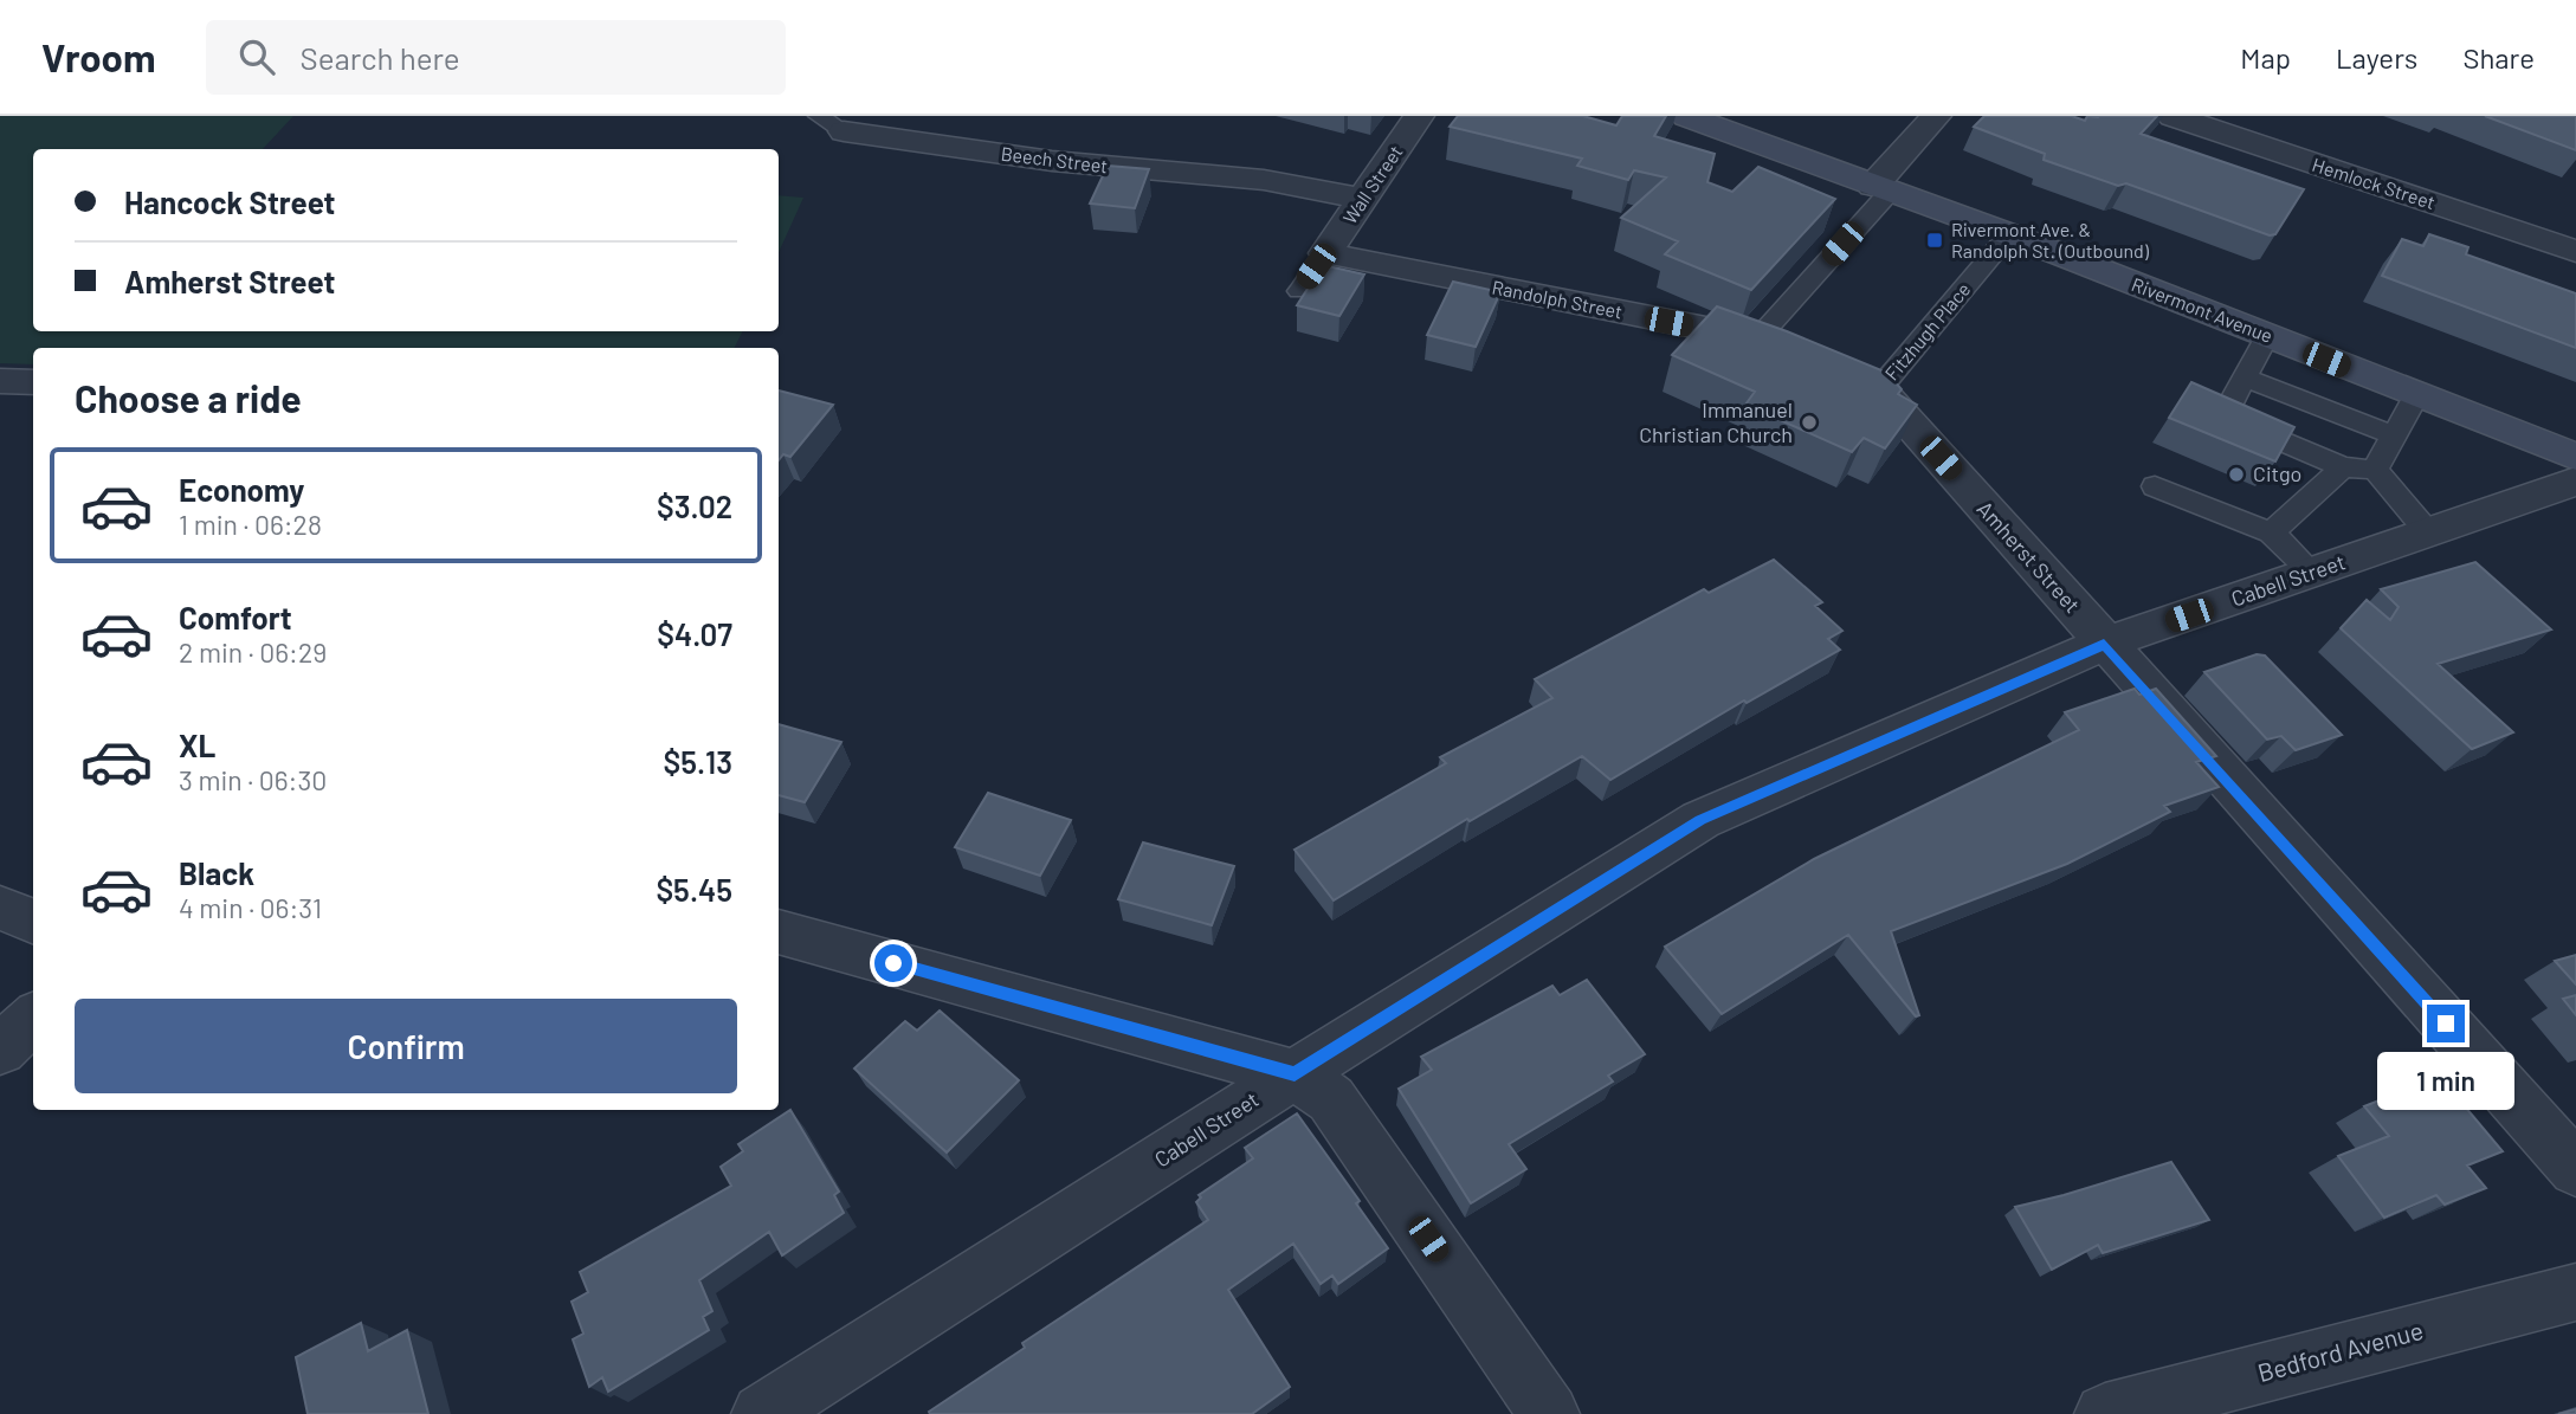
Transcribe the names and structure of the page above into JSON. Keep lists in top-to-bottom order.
{
  "streets": {
    "main road": ["Rivermont Avenue"],
    "street": [
      "Beech Street",
      "Hemlock Street",
      "Wall Street",
      "Randolph Street",
      "Amherst Street",
      "Cabell Street",
      "Bedford Avenue"
    ],
    "lane": ["Fitzhugh Place"]
  },
  "crossings": [
    ["Beech Street", "Wall Street"],
    ["Wall Street", "Randolph Street"],
    ["Rivermont Avenue", "Fitzhugh Place"],
    ["Fitzhugh Place", "Amherst Street"],
    ["Amherst Street", "Cabell Street"]
  ],
  "places": {
    "transit": ["Rivermont Ave. & Randolph St. (Outbound)"],
    "other": ["Immanuel Christian Church", "Citgo"]
  },
  "page": {
    "header": "Vroom",
    "search": "Search here",
    "nav": ["Map", "Layers", "Share"],
    "banner": ["Hancock Street", "Amherst Street"],
    "heading": "Choose a ride",
    "list": [
      {
        "name": "Economy",
        "note": "1 min · 06:28",
        "value": "$3.02"
      },
      {
        "name": "Comfort",
        "note": "2 min · 06:29",
        "value": "$4.07"
      },
      {
        "name": "XL",
        "note": "3 min · 06:30",
        "value": "$5.13"
      },
      {
        "name": "Black",
        "note": "4 min · 06:31",
        "value": "$5.45"
      }
    ],
    "buttons": "Confirm",
    "bubble": "1 min"
  }
}
